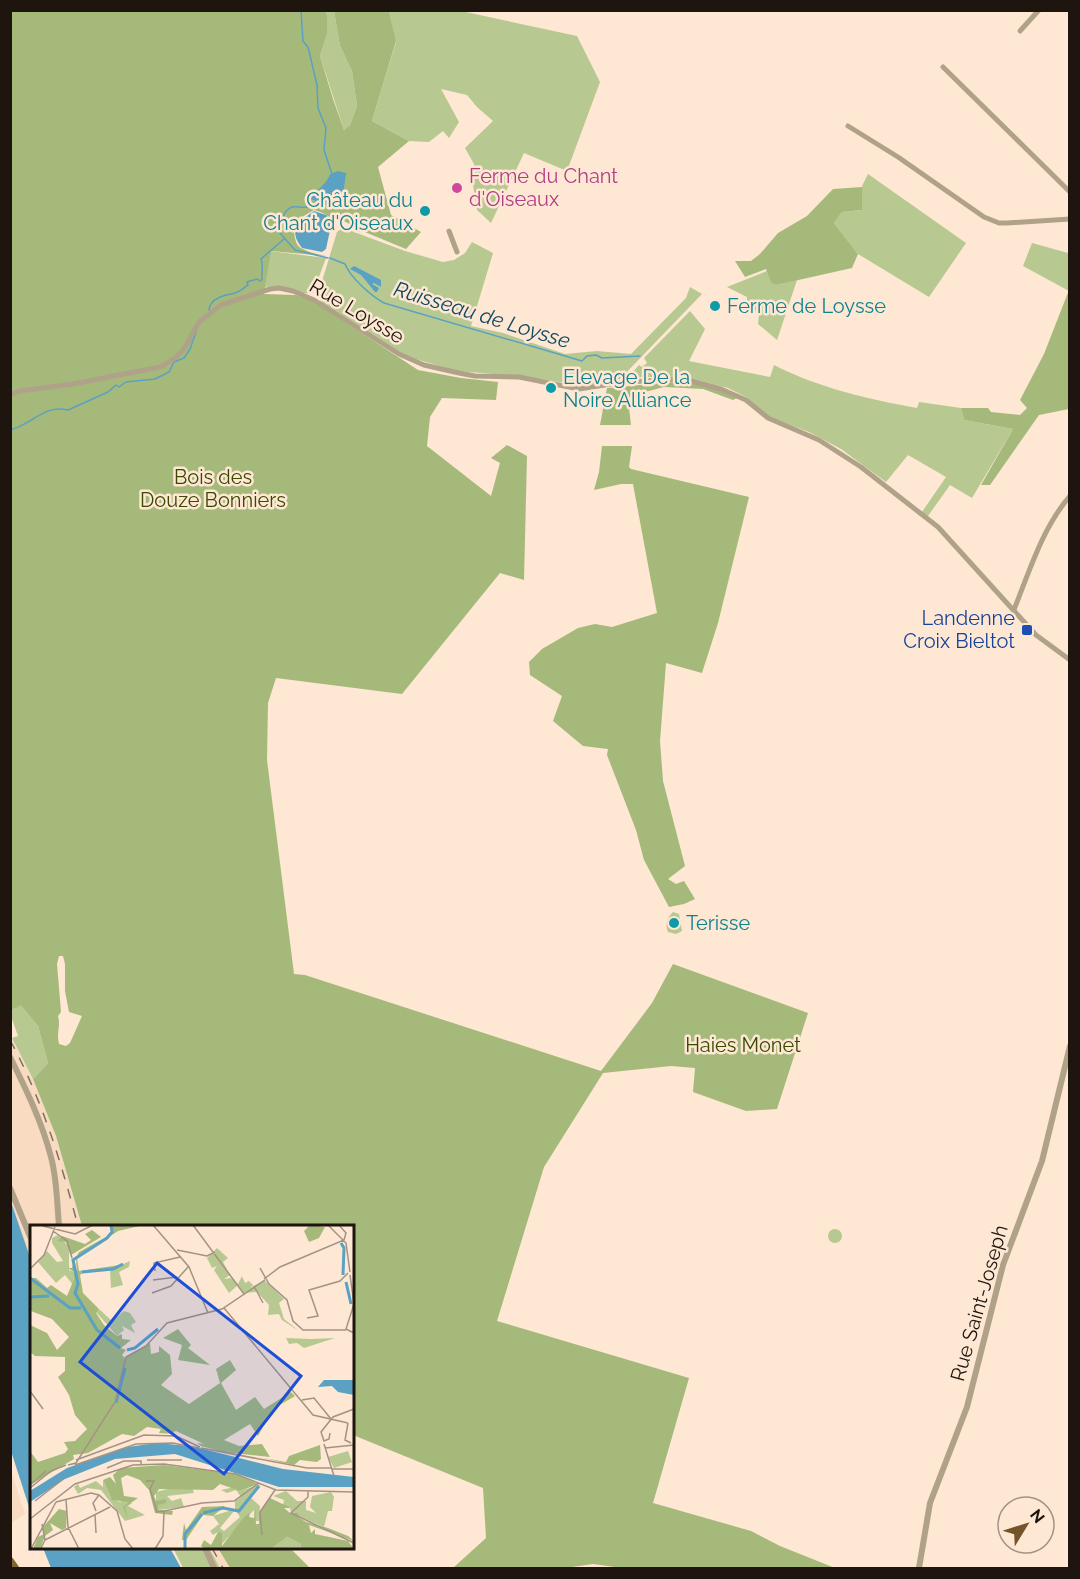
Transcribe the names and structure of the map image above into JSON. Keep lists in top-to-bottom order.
{
  "streets": {
    "street": ["Rue Loysse", "Rue Saint-Joseph"]
  },
  "water": ["Ruisseau de Loysse"],
  "parks": ["Bois des Douze Bonniers", "Haies Monet"],
  "places": {
    "other": [
      "Ferme du Chant d'Oiseaux",
      "Château du Chant d'Oiseaux",
      "Ferme de Loysse",
      "Elevage De la Noire Alliance",
      "Terisse"
    ],
    "transit": ["Landenne Croix Bieltot"]
  },
  "north": "top right"
}
